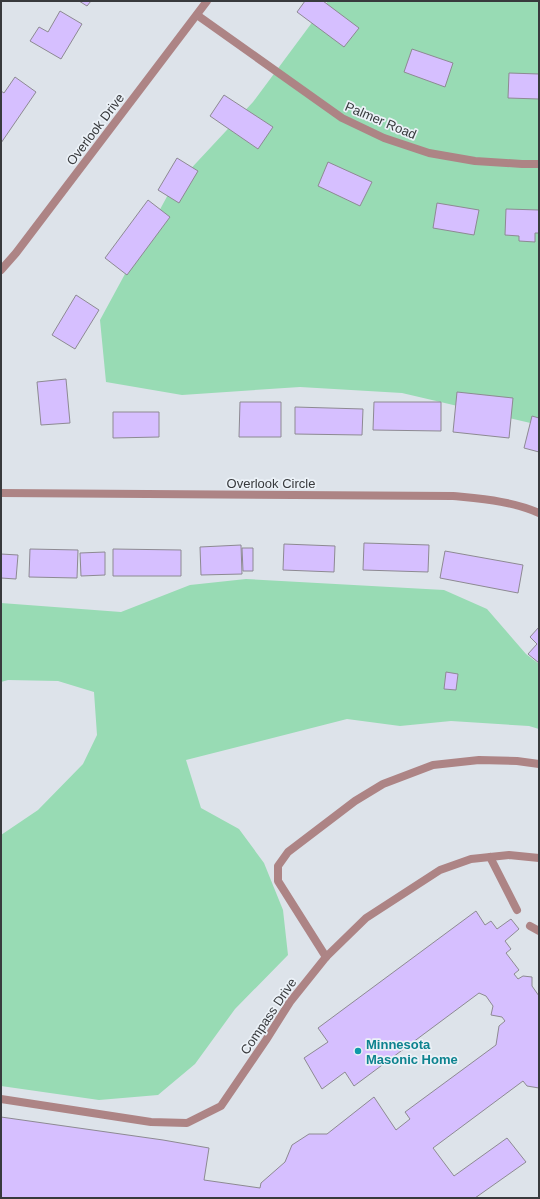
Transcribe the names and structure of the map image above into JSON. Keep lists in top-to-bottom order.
{
  "streets": {
    "street": [
      "Palmer Road",
      "Overlook Drive",
      "Overlook Circle",
      "Compass Drive"
    ]
  },
  "crossings": [
    ["Palmer Road", "Overlook Drive"]
  ],
  "places": ["Minnesota Masonic Home"]
}
